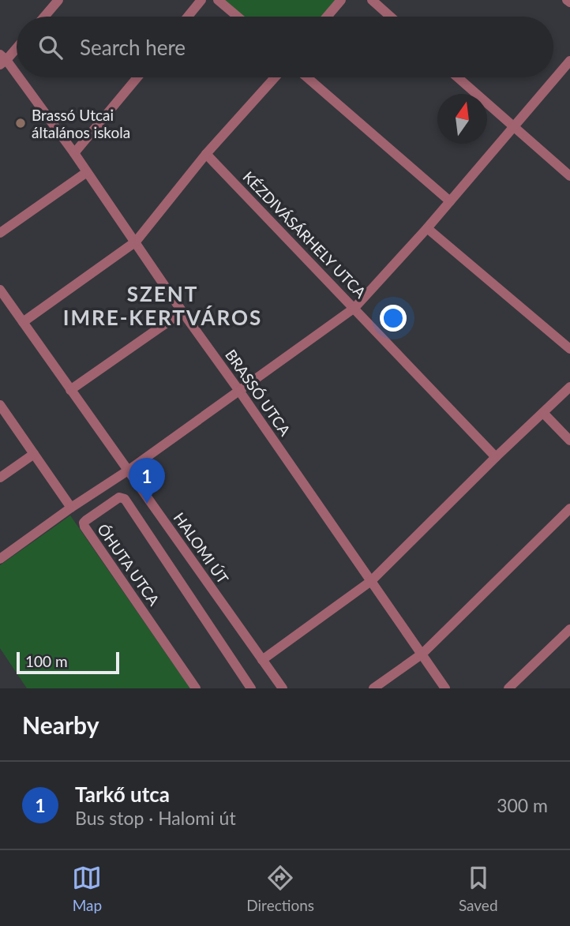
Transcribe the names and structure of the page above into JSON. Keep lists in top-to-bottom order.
{
  "streets": {
    "street": [
      "KÉZDIVÁSÁRHELY UTCA",
      "BRASSÓ UTCA",
      "HALOMI ÚT",
      "ÓHUTA UTCA"
    ]
  },
  "districts": ["SZENT IMRE-KERTVÁROS"],
  "places": ["Brassó Utcai általános iskola"],
  "scale_bar": "100 m",
  "north": "top",
  "page": {
    "search": "Search here",
    "pins": "1",
    "scale": "100 m",
    "heading": "Nearby",
    "list": [
      {
        "mark": "1",
        "name": "Tarkő utca",
        "note": "Bus stop · Halomi út",
        "value": "300 m"
      }
    ],
    "nav": ["Map", "Directions", "Saved"]
  }
}
